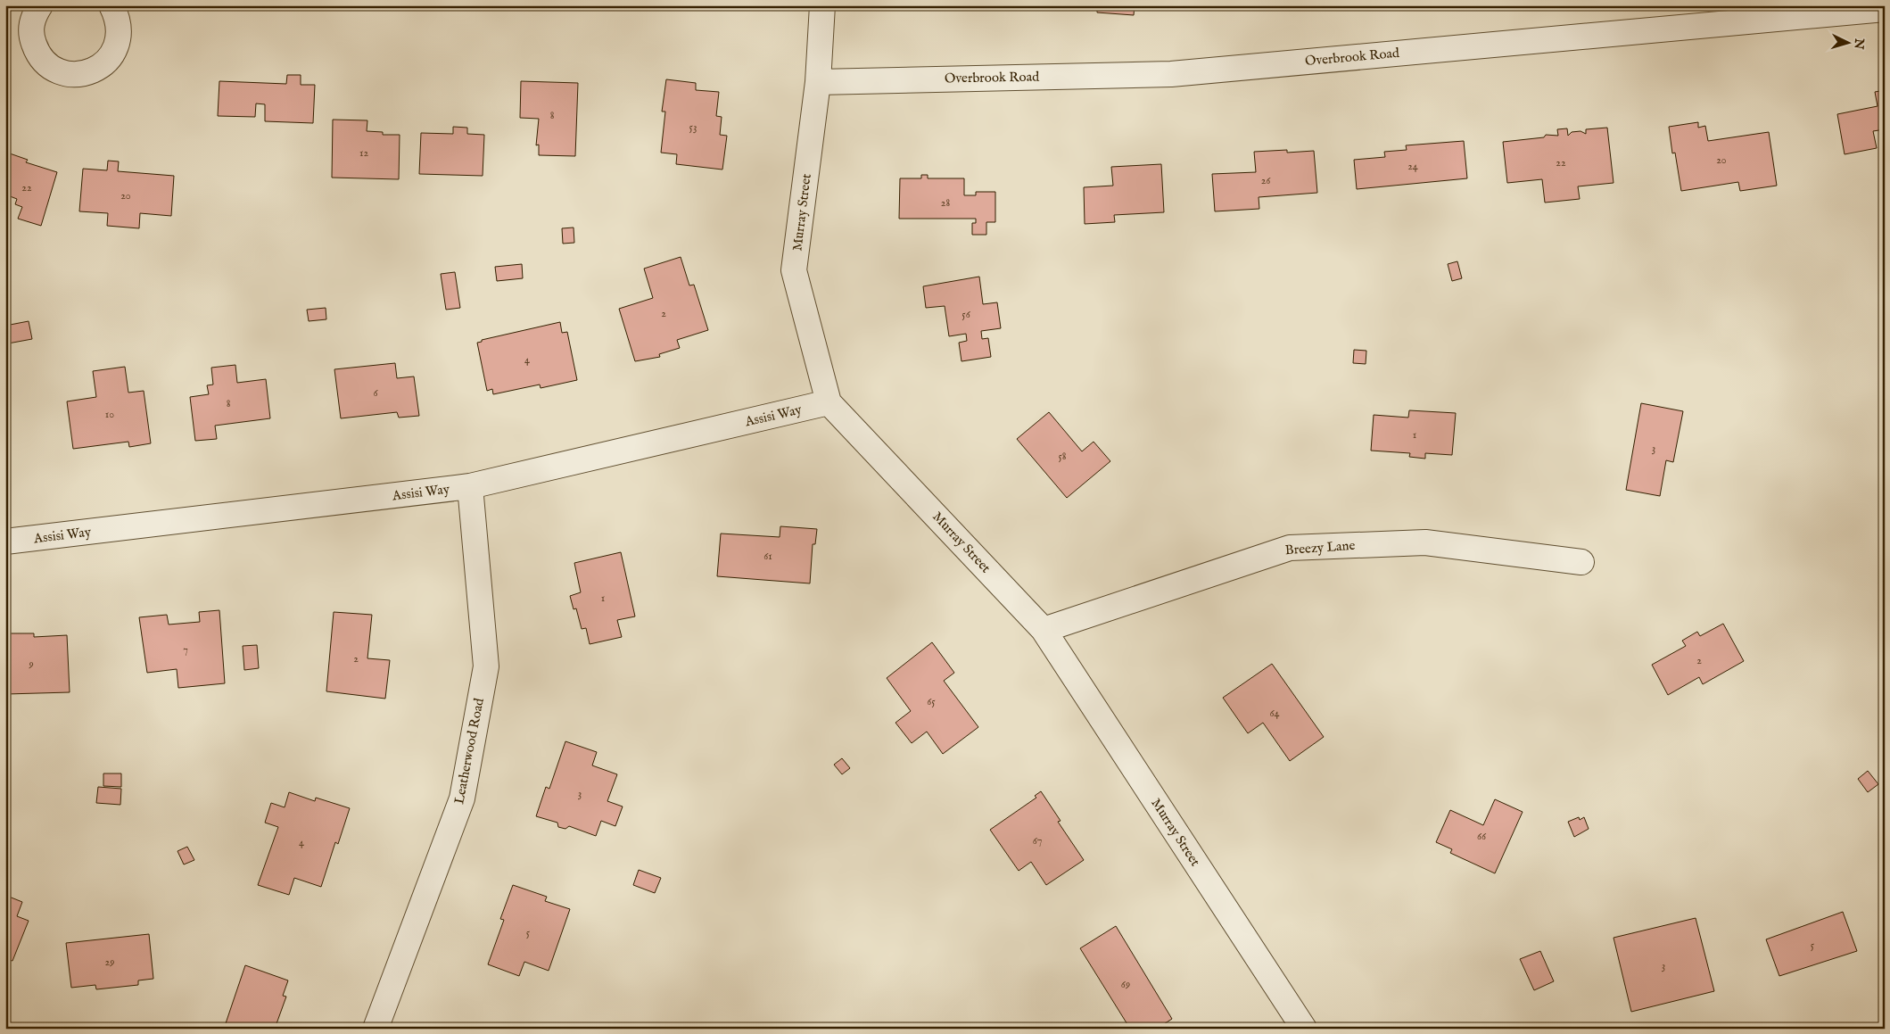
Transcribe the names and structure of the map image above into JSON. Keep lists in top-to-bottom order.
{
  "streets": {
    "street": [
      "Overbrook Road",
      "Murray Street",
      "Assisi Way",
      "Breezy Lane",
      "Leatherwood Road"
    ]
  },
  "crossings": [
    ["Overbrook Road", "Murray Street"],
    ["Murray Street", "Assisi Way"],
    ["Murray Street", "Breezy Lane"],
    ["Assisi Way", "Leatherwood Road"]
  ],
  "house_numbers": [
    "8",
    "53",
    "12",
    "20",
    "22",
    "24",
    "26",
    "22",
    "20",
    "28",
    "2",
    "56",
    "4",
    "6",
    "8",
    "10",
    "1",
    "3",
    "58",
    "61",
    "1",
    "7",
    "2",
    "2",
    "9",
    "65",
    "64",
    "3",
    "66",
    "67",
    "4",
    "5",
    "5",
    "29",
    "3",
    "69"
  ],
  "north": "right"
}
